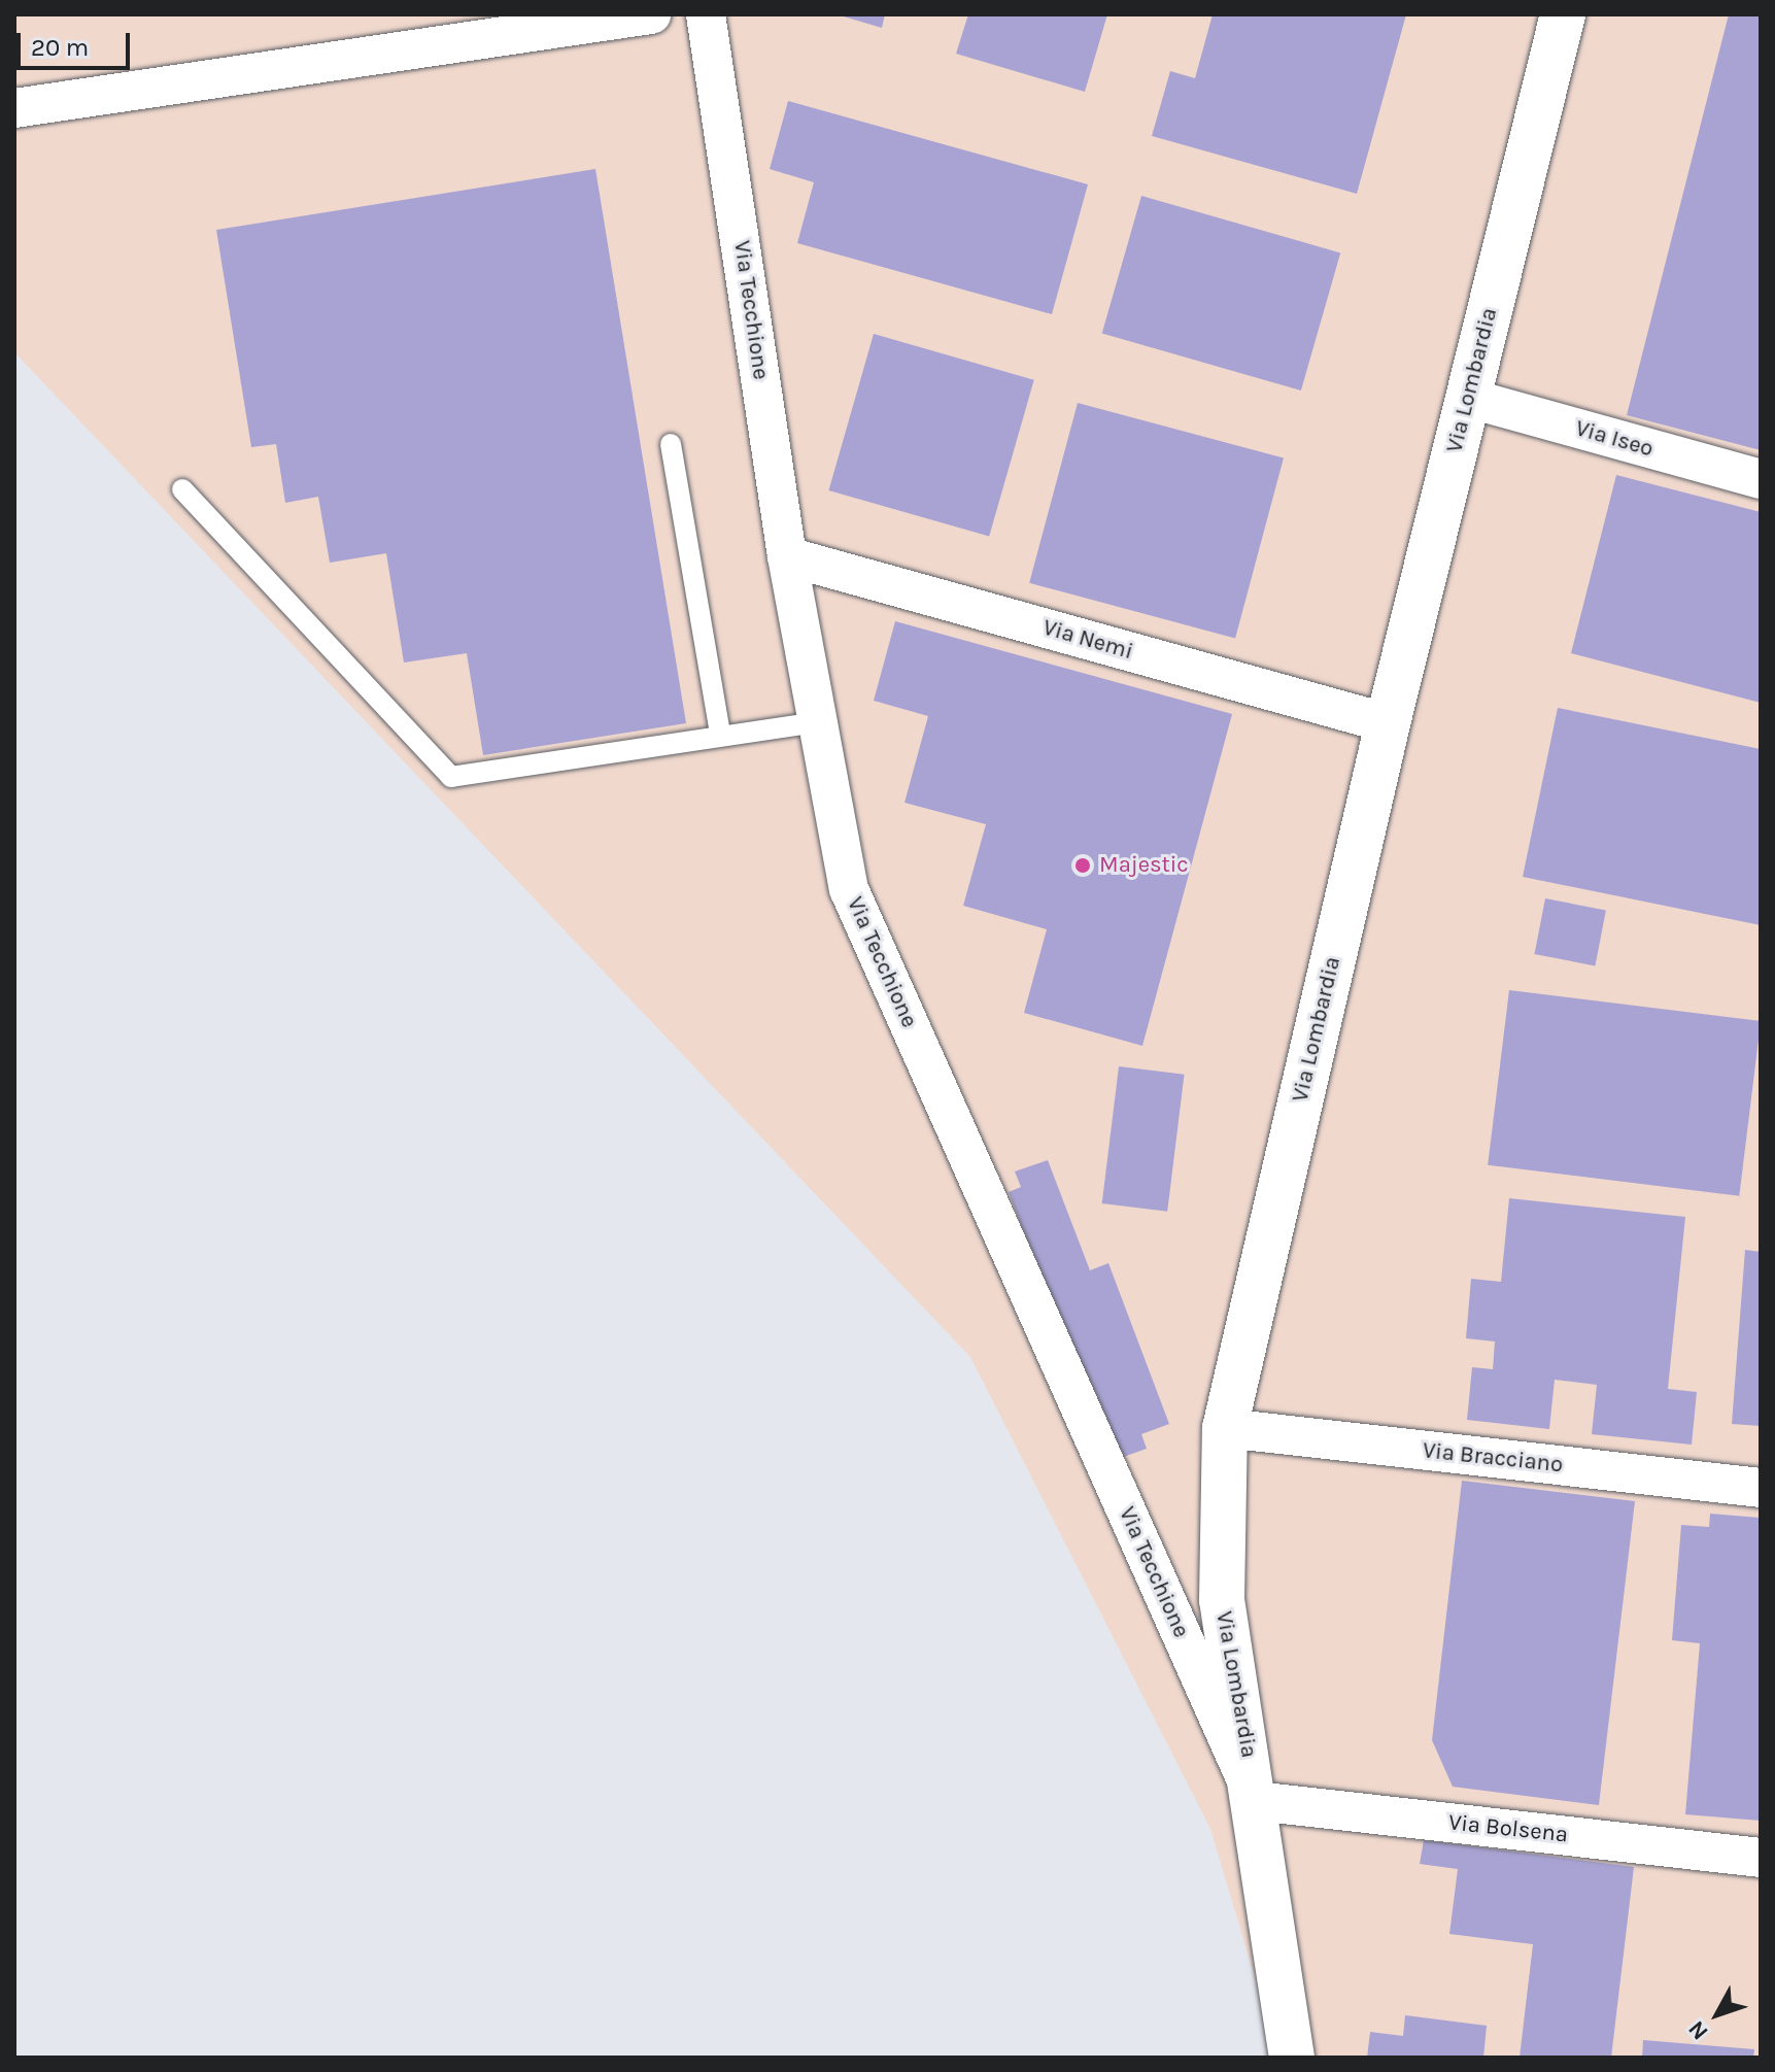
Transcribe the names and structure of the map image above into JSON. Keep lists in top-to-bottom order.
{
  "streets": {
    "street": [
      "Via Tecchione",
      "Via Lombardia",
      "Via Iseo",
      "Via Nemi",
      "Via Bracciano",
      "Via Bolsena"
    ]
  },
  "crossings": [
    ["Via Tecchione", "Via Lombardia"],
    ["Via Tecchione", "Via Nemi"],
    ["Via Tecchione", "Via Bolsena"],
    ["Via Lombardia", "Via Iseo"],
    ["Via Lombardia", "Via Nemi"],
    ["Via Lombardia", "Via Bracciano"],
    ["Via Lombardia", "Via Bolsena"]
  ],
  "places": ["Majestic"],
  "scale_bar": "20 m",
  "north": "bottom left"
}
